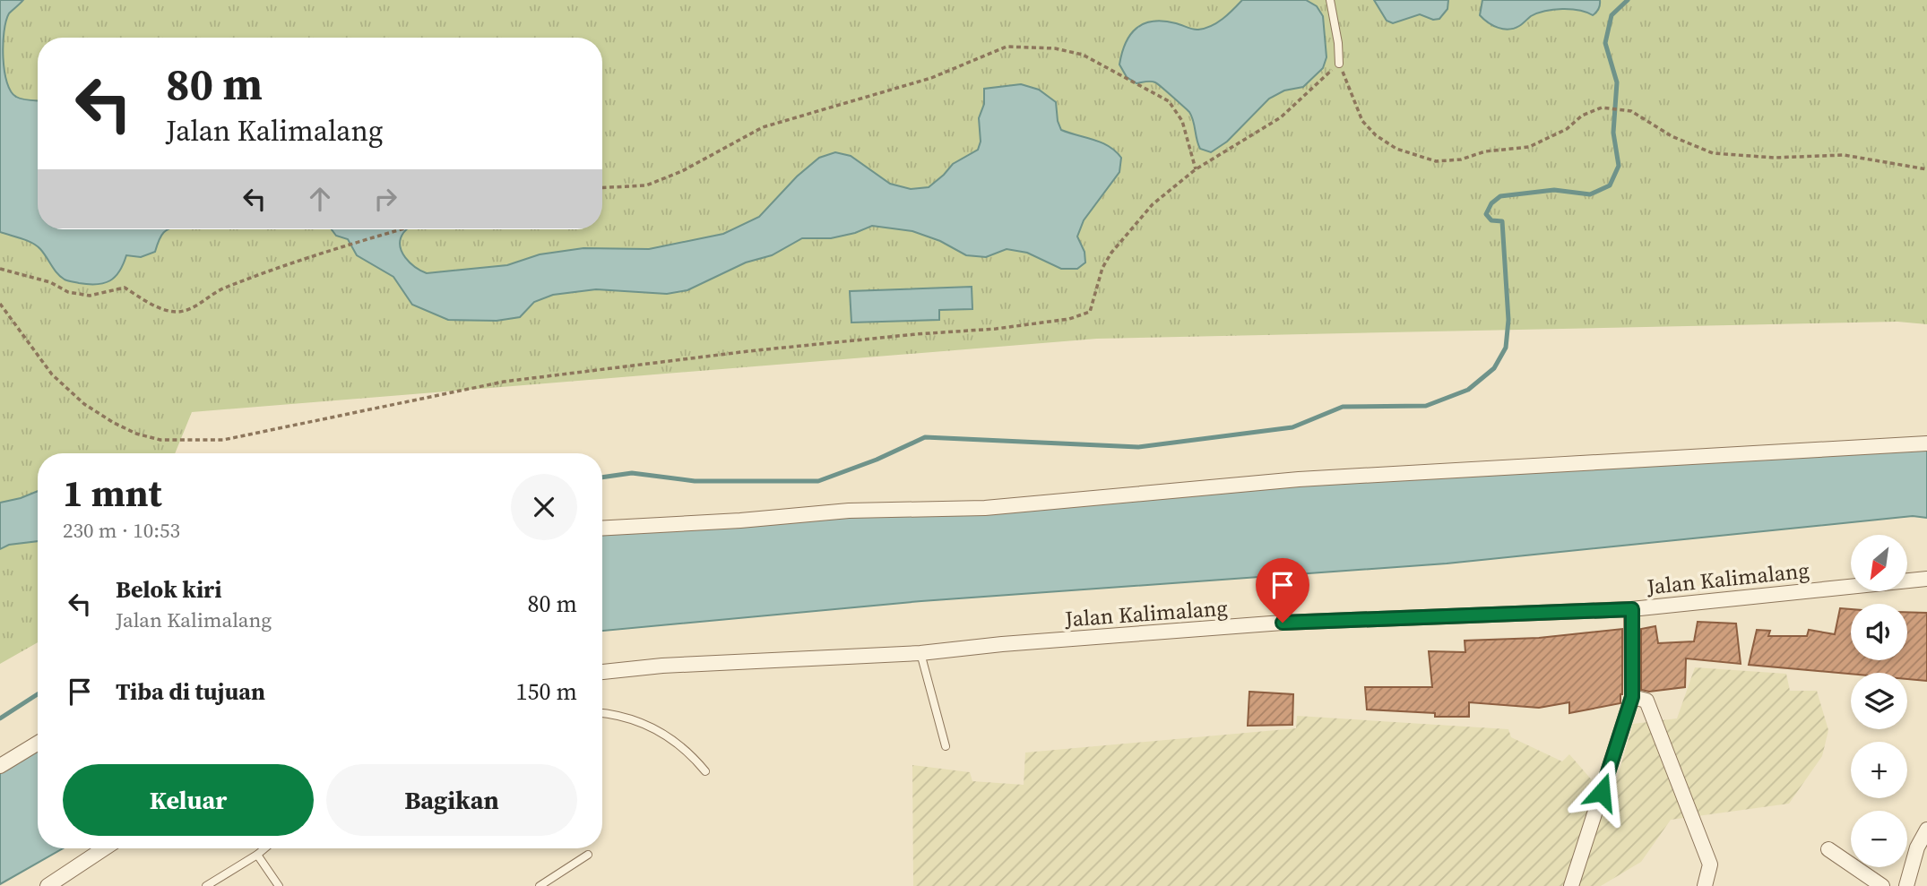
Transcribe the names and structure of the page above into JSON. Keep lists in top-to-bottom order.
{
  "streets": {
    "street": ["Jalan Kalimalang"]
  },
  "north": "bottom left",
  "page": {
    "turn": ["80 m", "Jalan Kalimalang"],
    "heading": ["1 mnt", "230 m · 10:53"],
    "map_buttons": ["+", "−"],
    "list": [
      {
        "name": "Belok kiri",
        "note": "Jalan Kalimalang",
        "value": "80 m"
      },
      {
        "name": "Tiba di tujuan",
        "value": "150 m"
      }
    ],
    "buttons": ["Keluar", "Bagikan"]
  }
}
